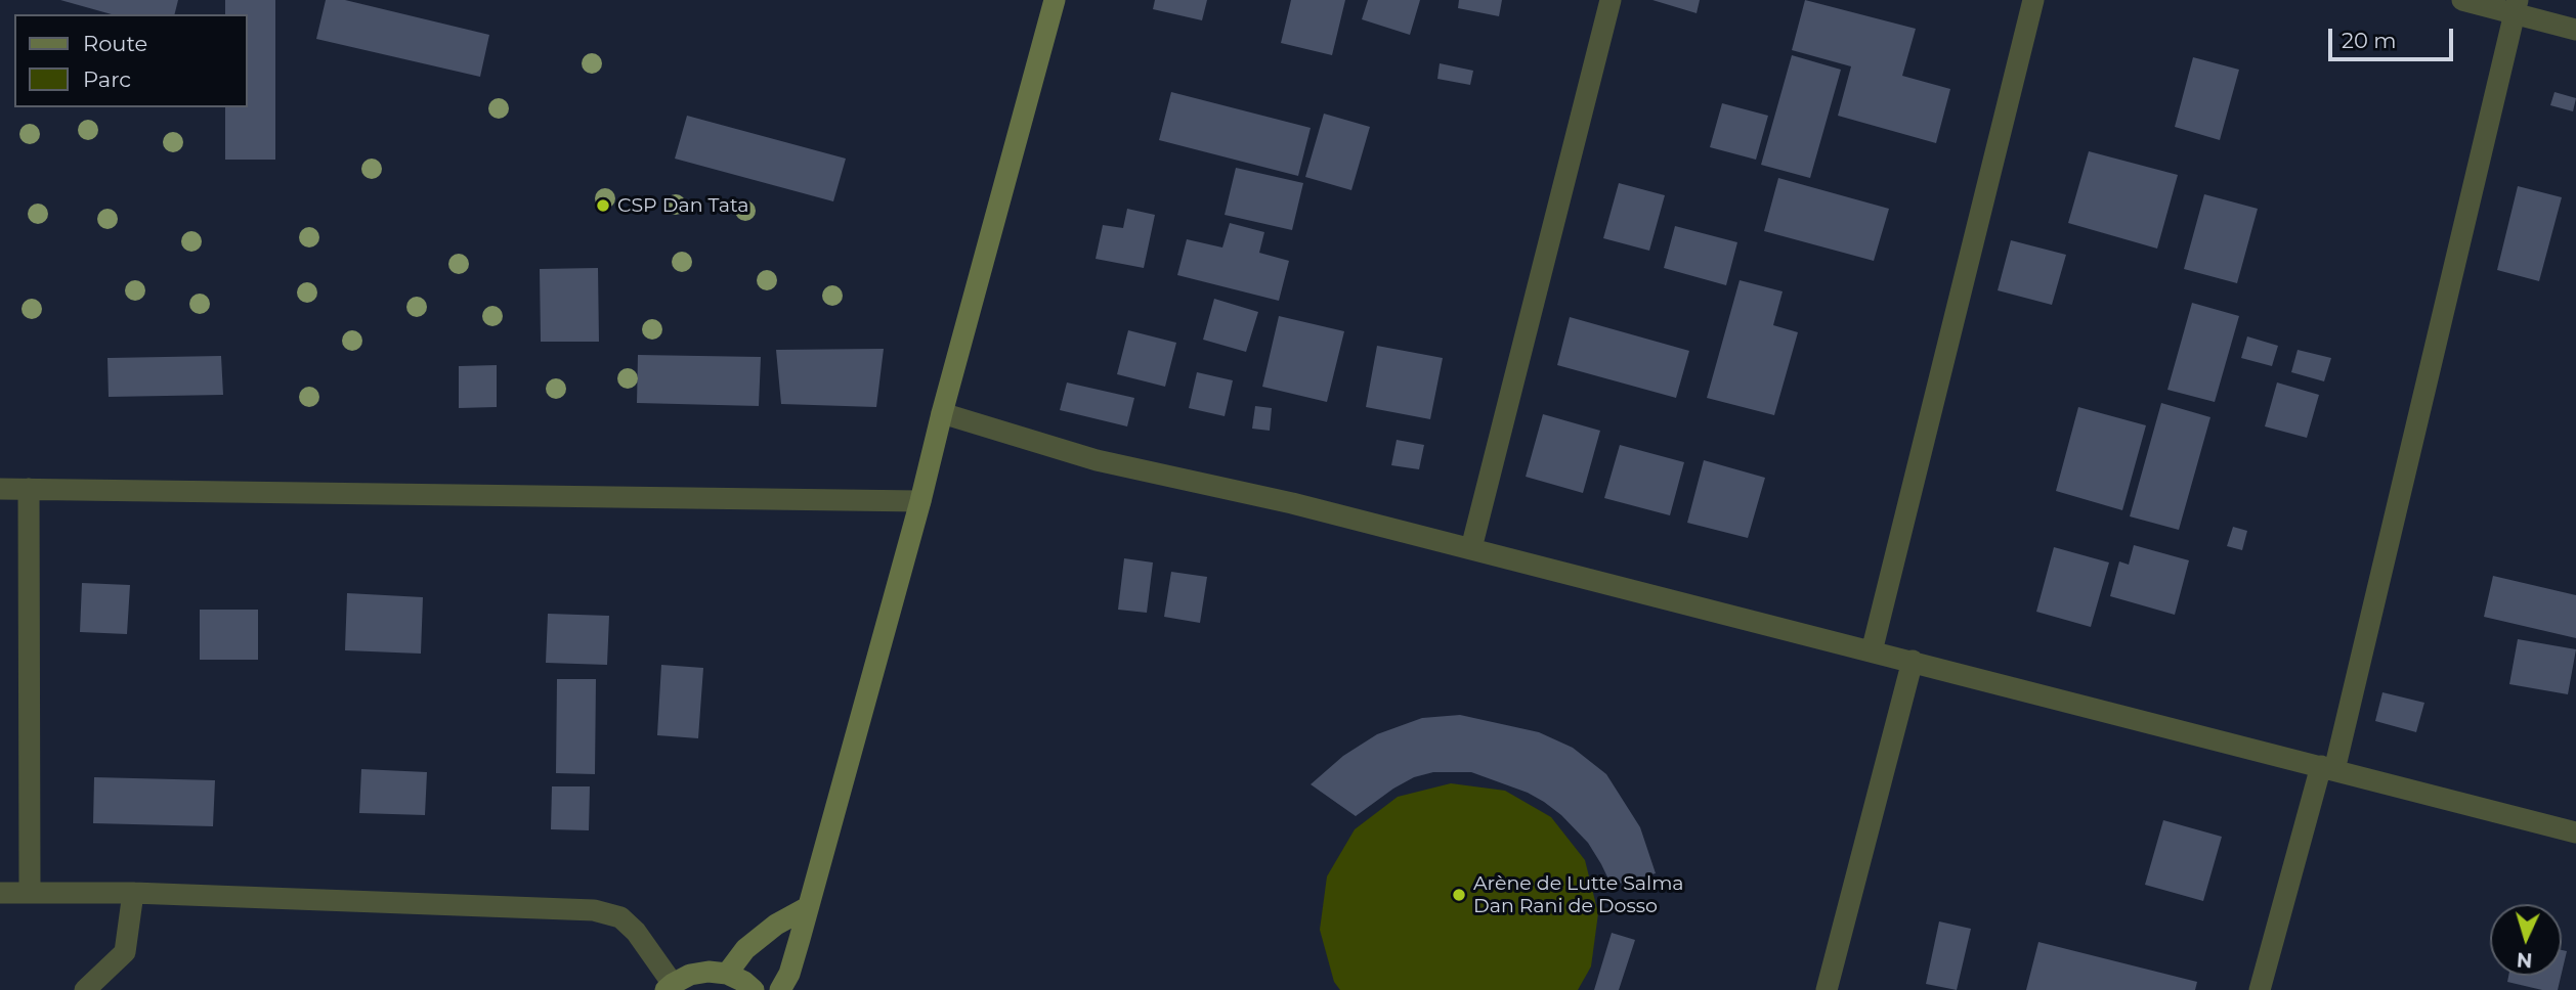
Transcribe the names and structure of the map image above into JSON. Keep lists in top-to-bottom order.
{
  "places": ["CSP Dan Tata", "Arène de Lutte Salma Dan Rani de Dosso"],
  "legend": ["Route", "Parc"],
  "scale_bar": "20 m",
  "north": "bottom"
}
